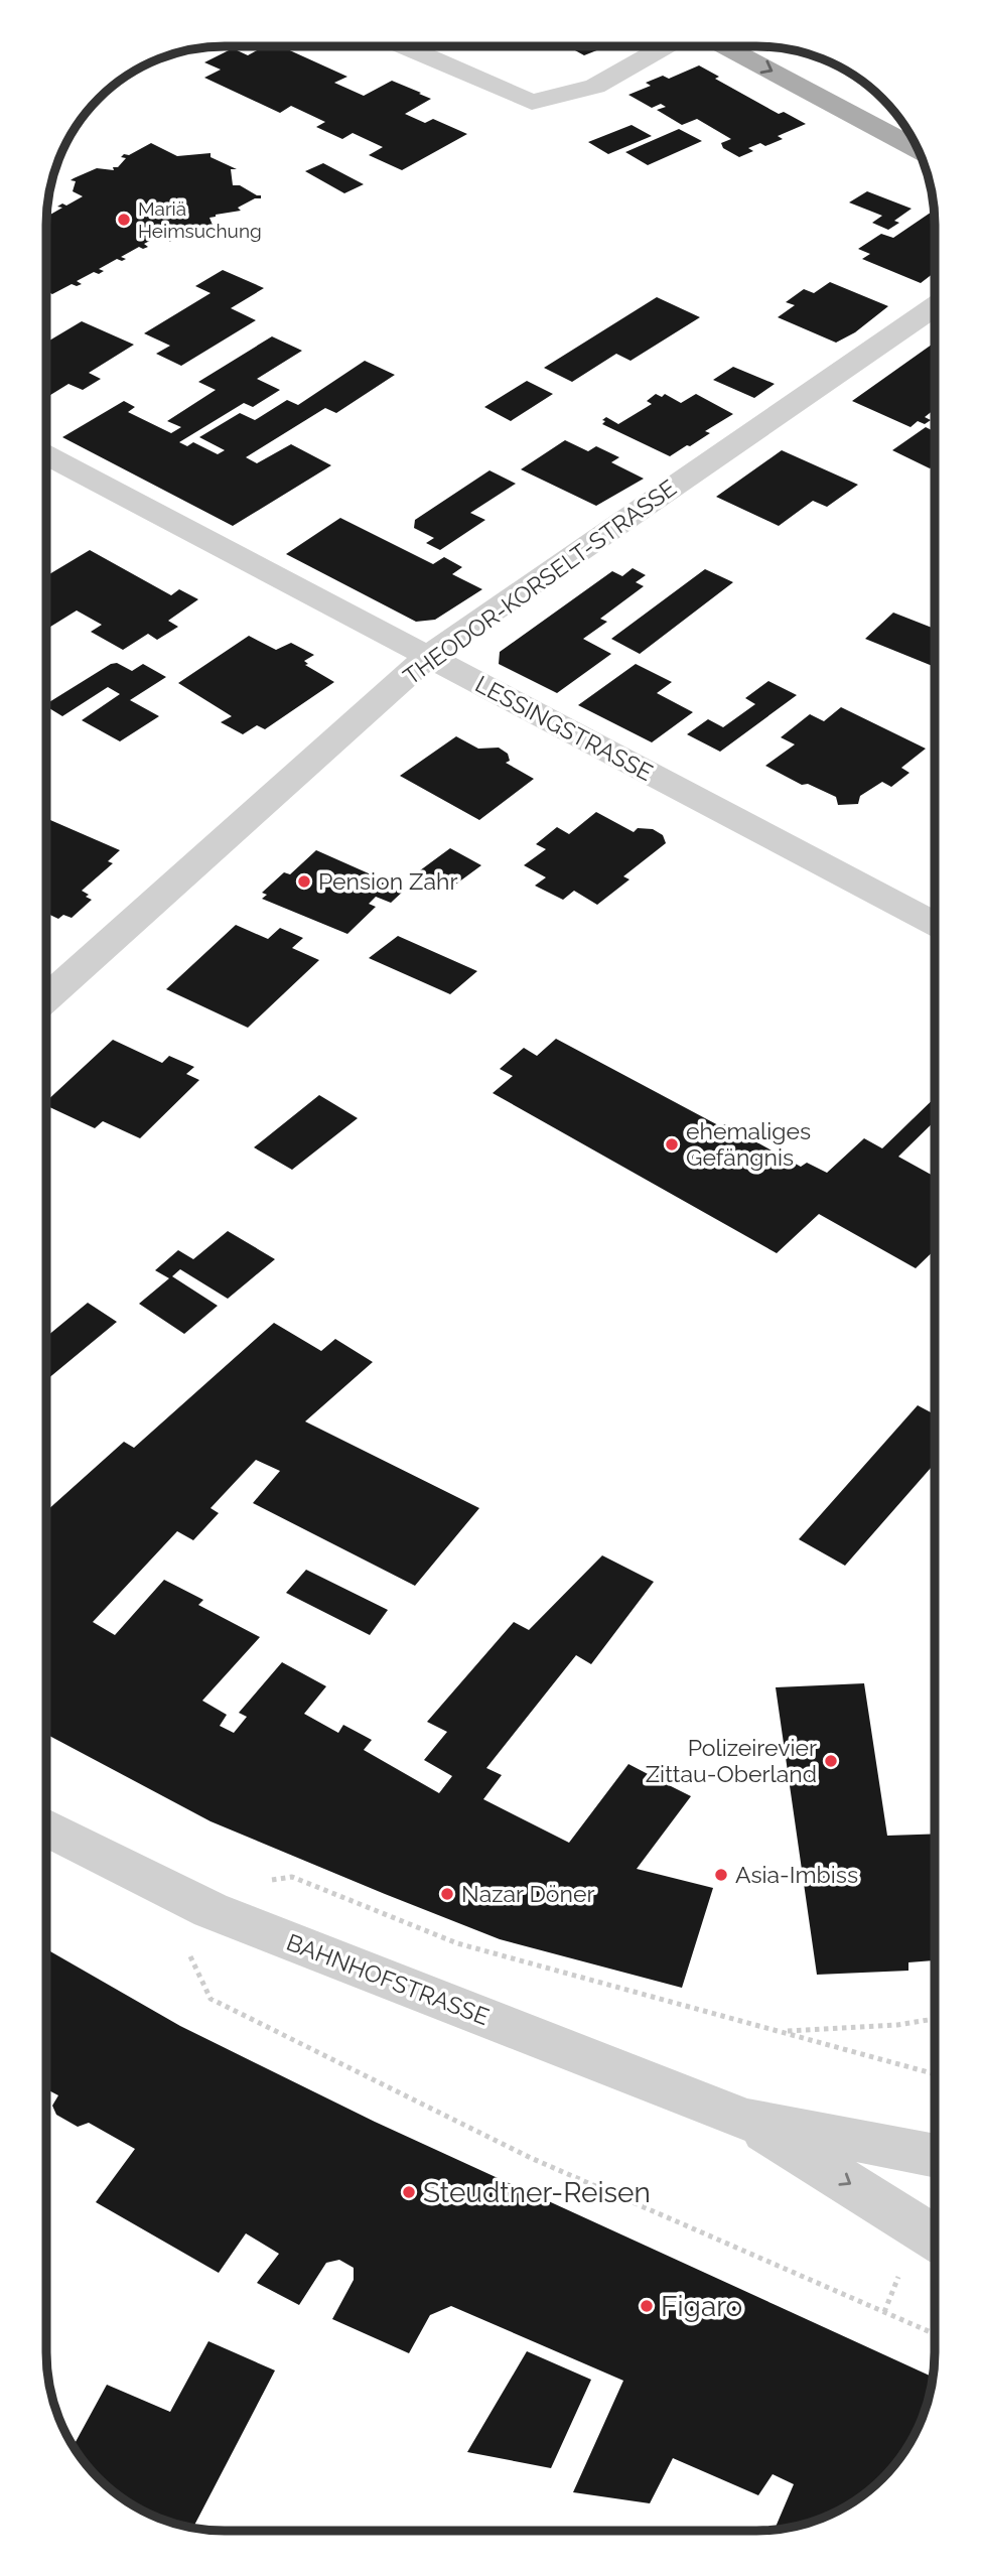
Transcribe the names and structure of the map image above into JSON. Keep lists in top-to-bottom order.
{
  "streets": {
    "street": ["THEODOR-KORSELT-STRASSE", "LESSINGSTRASSE", "BAHNHOFSTRASSE"]
  },
  "crossings": [
    ["THEODOR-KORSELT-STRASSE", "LESSINGSTRASSE"]
  ],
  "places": [
    "Mariä Heimsuchung",
    "Pension Zahr",
    "ehemaliges Gefängnis",
    "Polizeirevier Zittau-Oberland",
    "Asia-Imbiss",
    "Nazar Döner",
    "Steudtner-Reisen",
    "Figaro"
  ]
}
